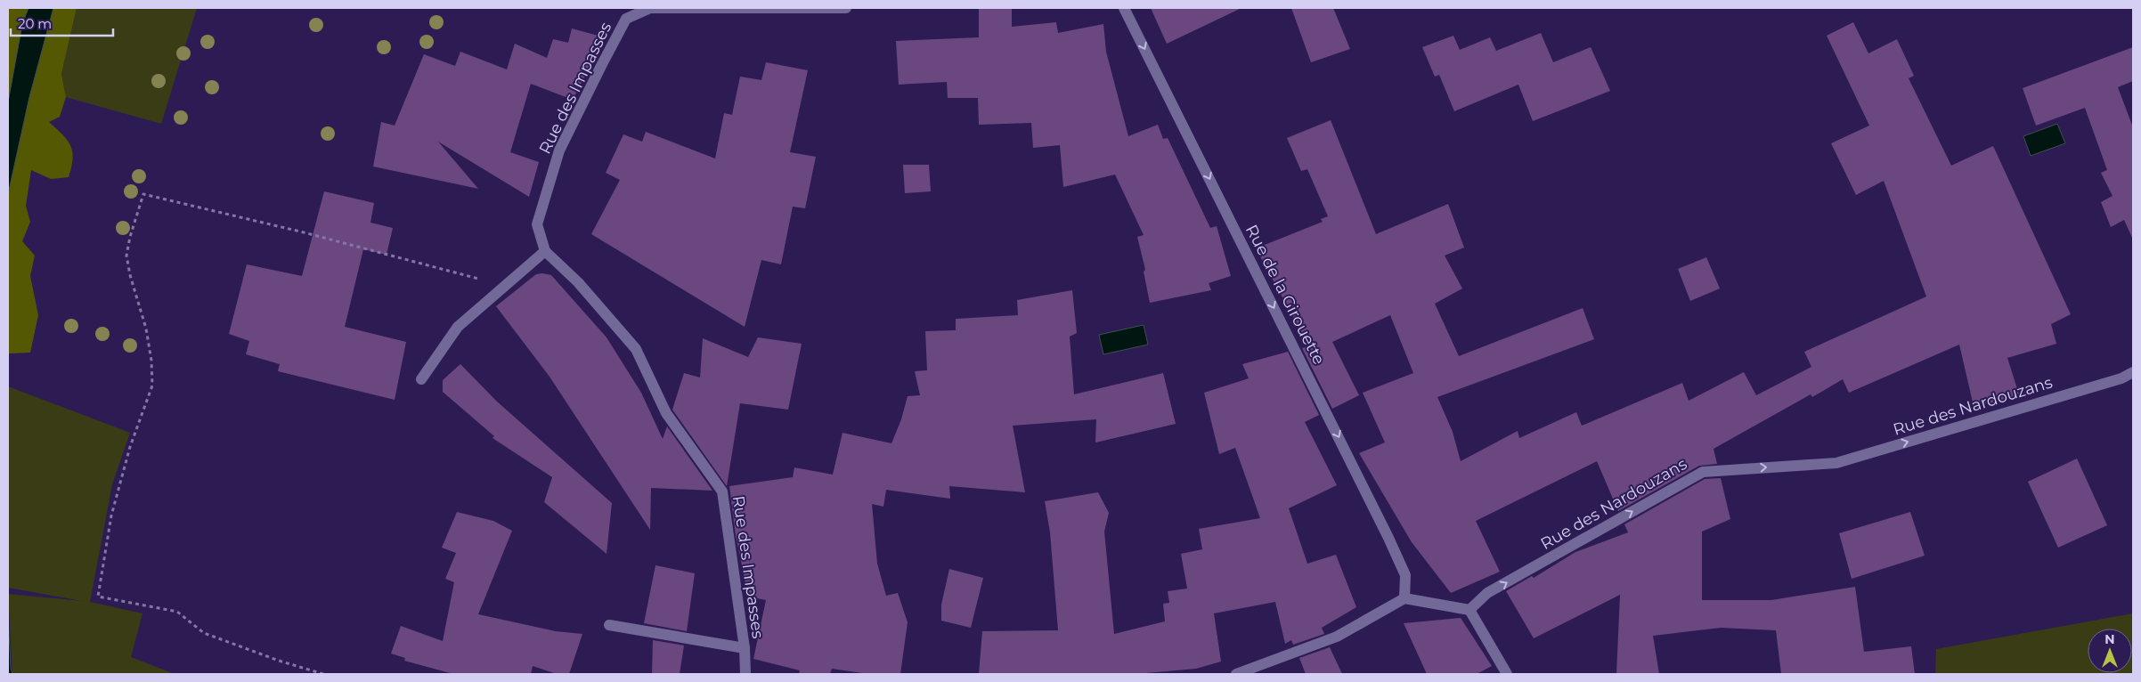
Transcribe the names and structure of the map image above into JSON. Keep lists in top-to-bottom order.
{
  "streets": {
    "street": ["Rue des Impasses", "Rue de la Girouette", "Rue des Nardouzans"]
  },
  "one_way": ["Rue de la Girouette", "Rue des Nardouzans"],
  "scale_bar": "20 m",
  "north": "top"
}
